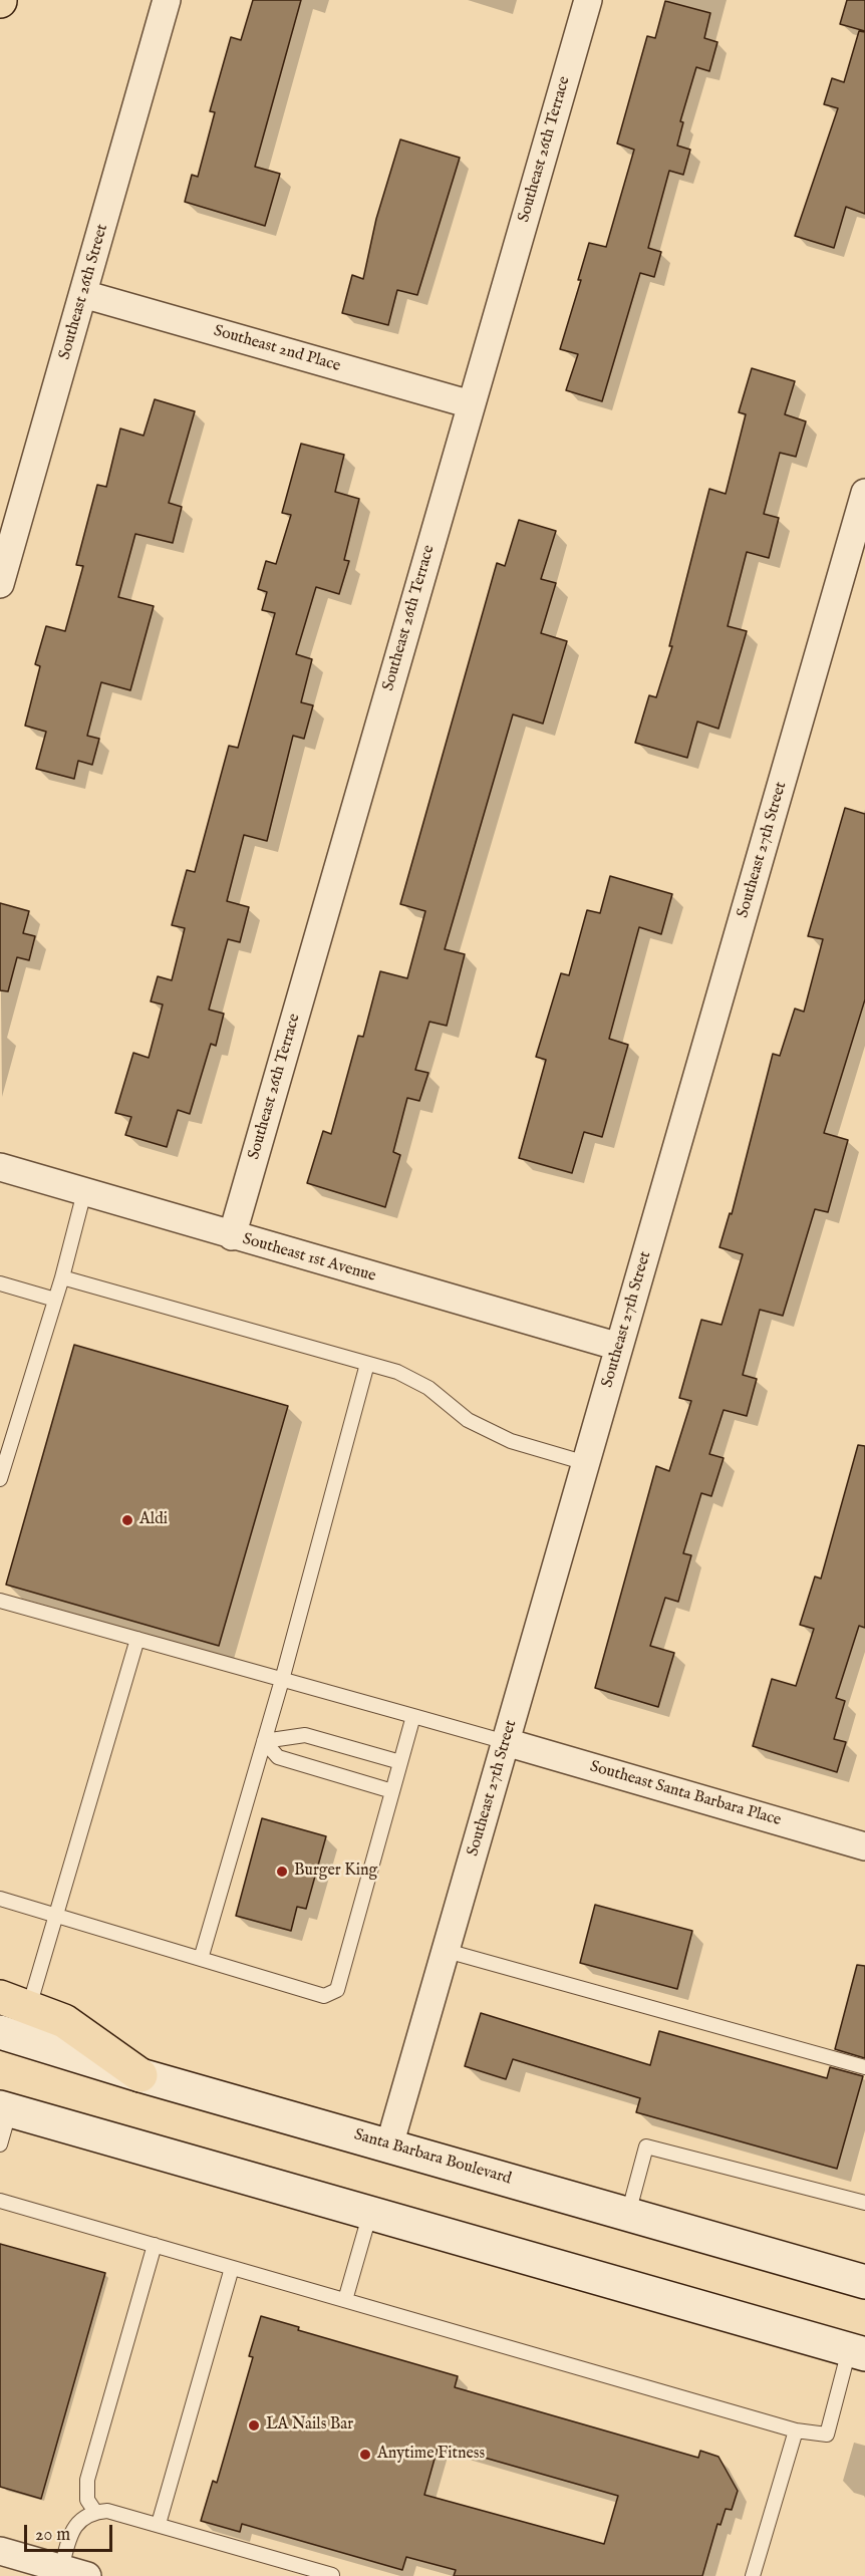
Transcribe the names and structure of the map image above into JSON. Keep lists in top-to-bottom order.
{
  "streets": {
    "main road": ["Santa Barbara Boulevard"],
    "street": [
      "Southeast 26th Terrace",
      "Southeast 26th Street",
      "Southeast 2nd Place",
      "Southeast 27th Street",
      "Southeast 1st Avenue",
      "Southeast Santa Barbara Place"
    ]
  },
  "crossings": [
    ["Southeast 26th Terrace", "Southeast 2nd Place"],
    ["Southeast 26th Terrace", "Southeast 1st Avenue"],
    ["Southeast 26th Street", "Southeast 2nd Place"],
    ["Southeast 27th Street", "Southeast 1st Avenue"],
    ["Southeast 27th Street", "Southeast Santa Barbara Place"],
    ["Southeast 27th Street", "Santa Barbara Boulevard"]
  ],
  "places": [
    "Aldi",
    "Burger King",
    "LA Nails Bar",
    "Anytime Fitness"
  ],
  "scale_bar": "20 m"
}
